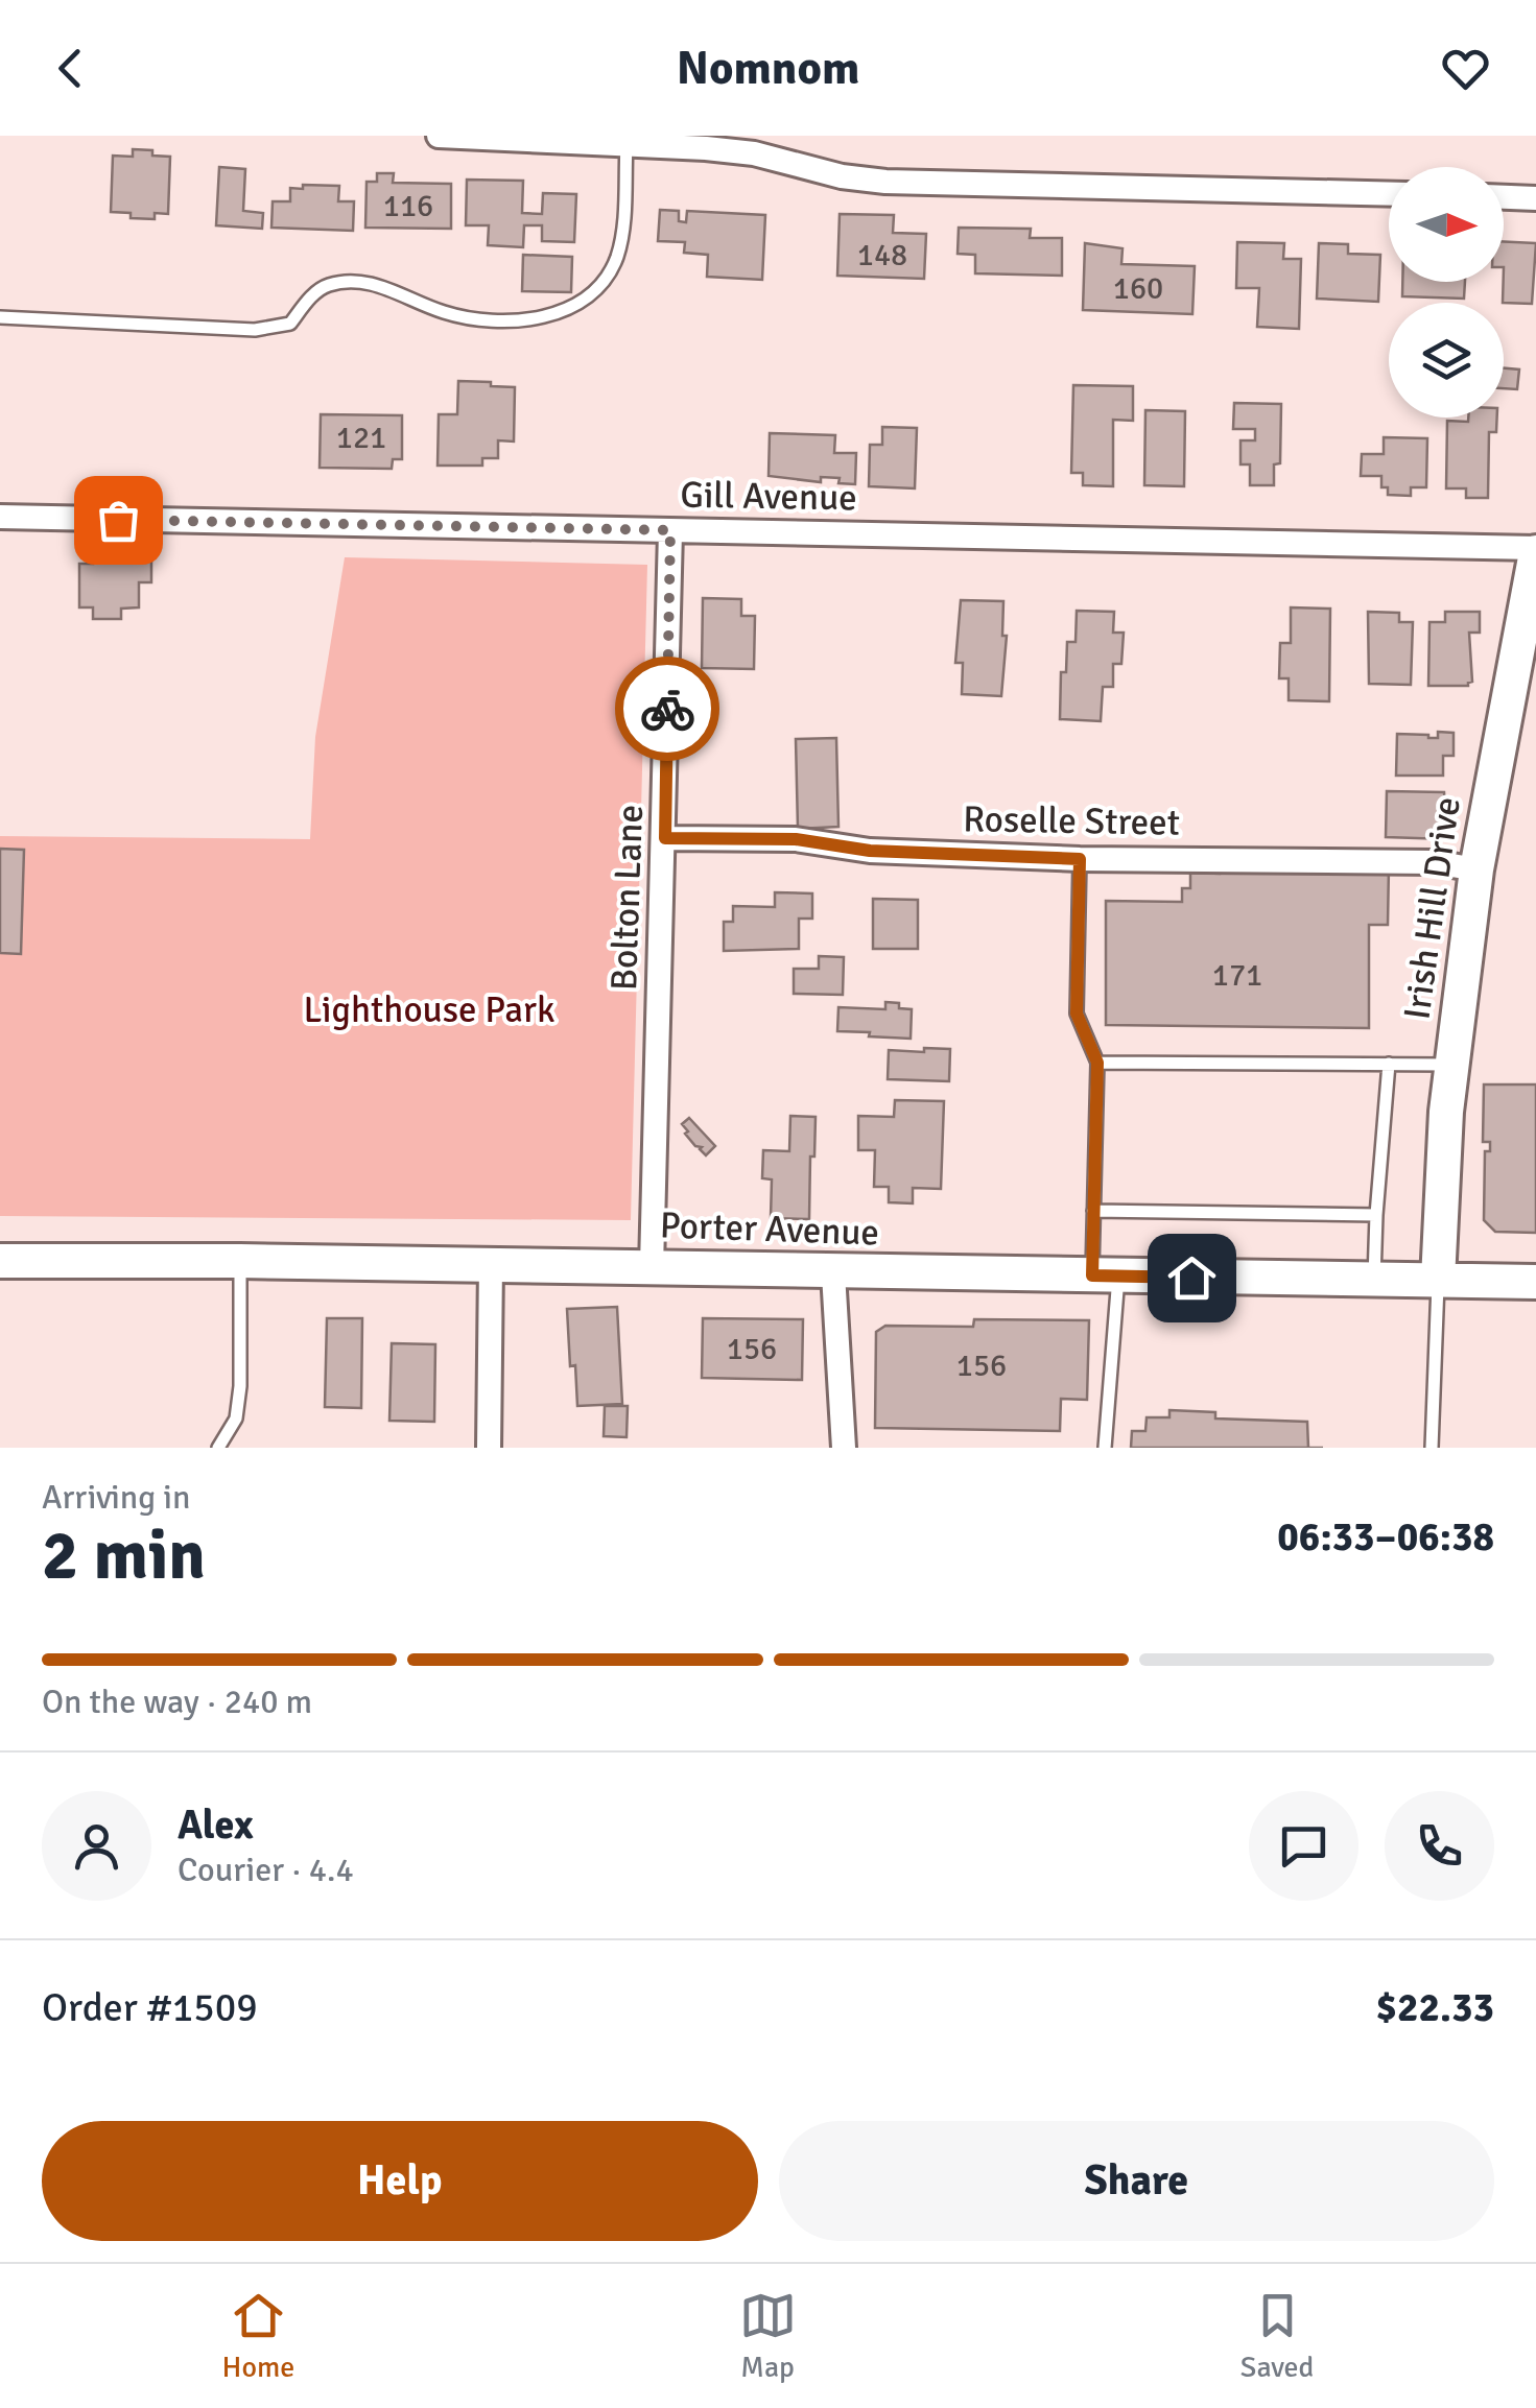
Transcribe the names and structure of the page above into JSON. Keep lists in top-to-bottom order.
{
  "streets": {
    "main road": ["Irish Hill Drive", "Porter Avenue"],
    "street": ["Gill Avenue", "Roselle Street", "Bolton Lane"]
  },
  "crossings": [
    ["Gill Avenue", "Bolton Lane"],
    ["Gill Avenue", "Irish Hill Drive"],
    ["Roselle Street", "Bolton Lane"],
    ["Roselle Street", "Irish Hill Drive"],
    ["Bolton Lane", "Porter Avenue"],
    ["Irish Hill Drive", "Porter Avenue"]
  ],
  "parks": ["Lighthouse Park"],
  "house_numbers": [
    "116",
    "148",
    "160",
    "121",
    "171",
    "156",
    "156"
  ],
  "north": "right",
  "page": {
    "header": "Nomnom",
    "heading": ["2 min", "Arriving in", "06:33–06:38"],
    "panel": [
      "Alex",
      "Courier · 4.4",
      "Order #1509",
      "$22.33"
    ],
    "bar": "On the way · 240 m",
    "buttons": ["Help", "Share"],
    "tabs": ["Home", "Map", "Saved"]
  }
}
